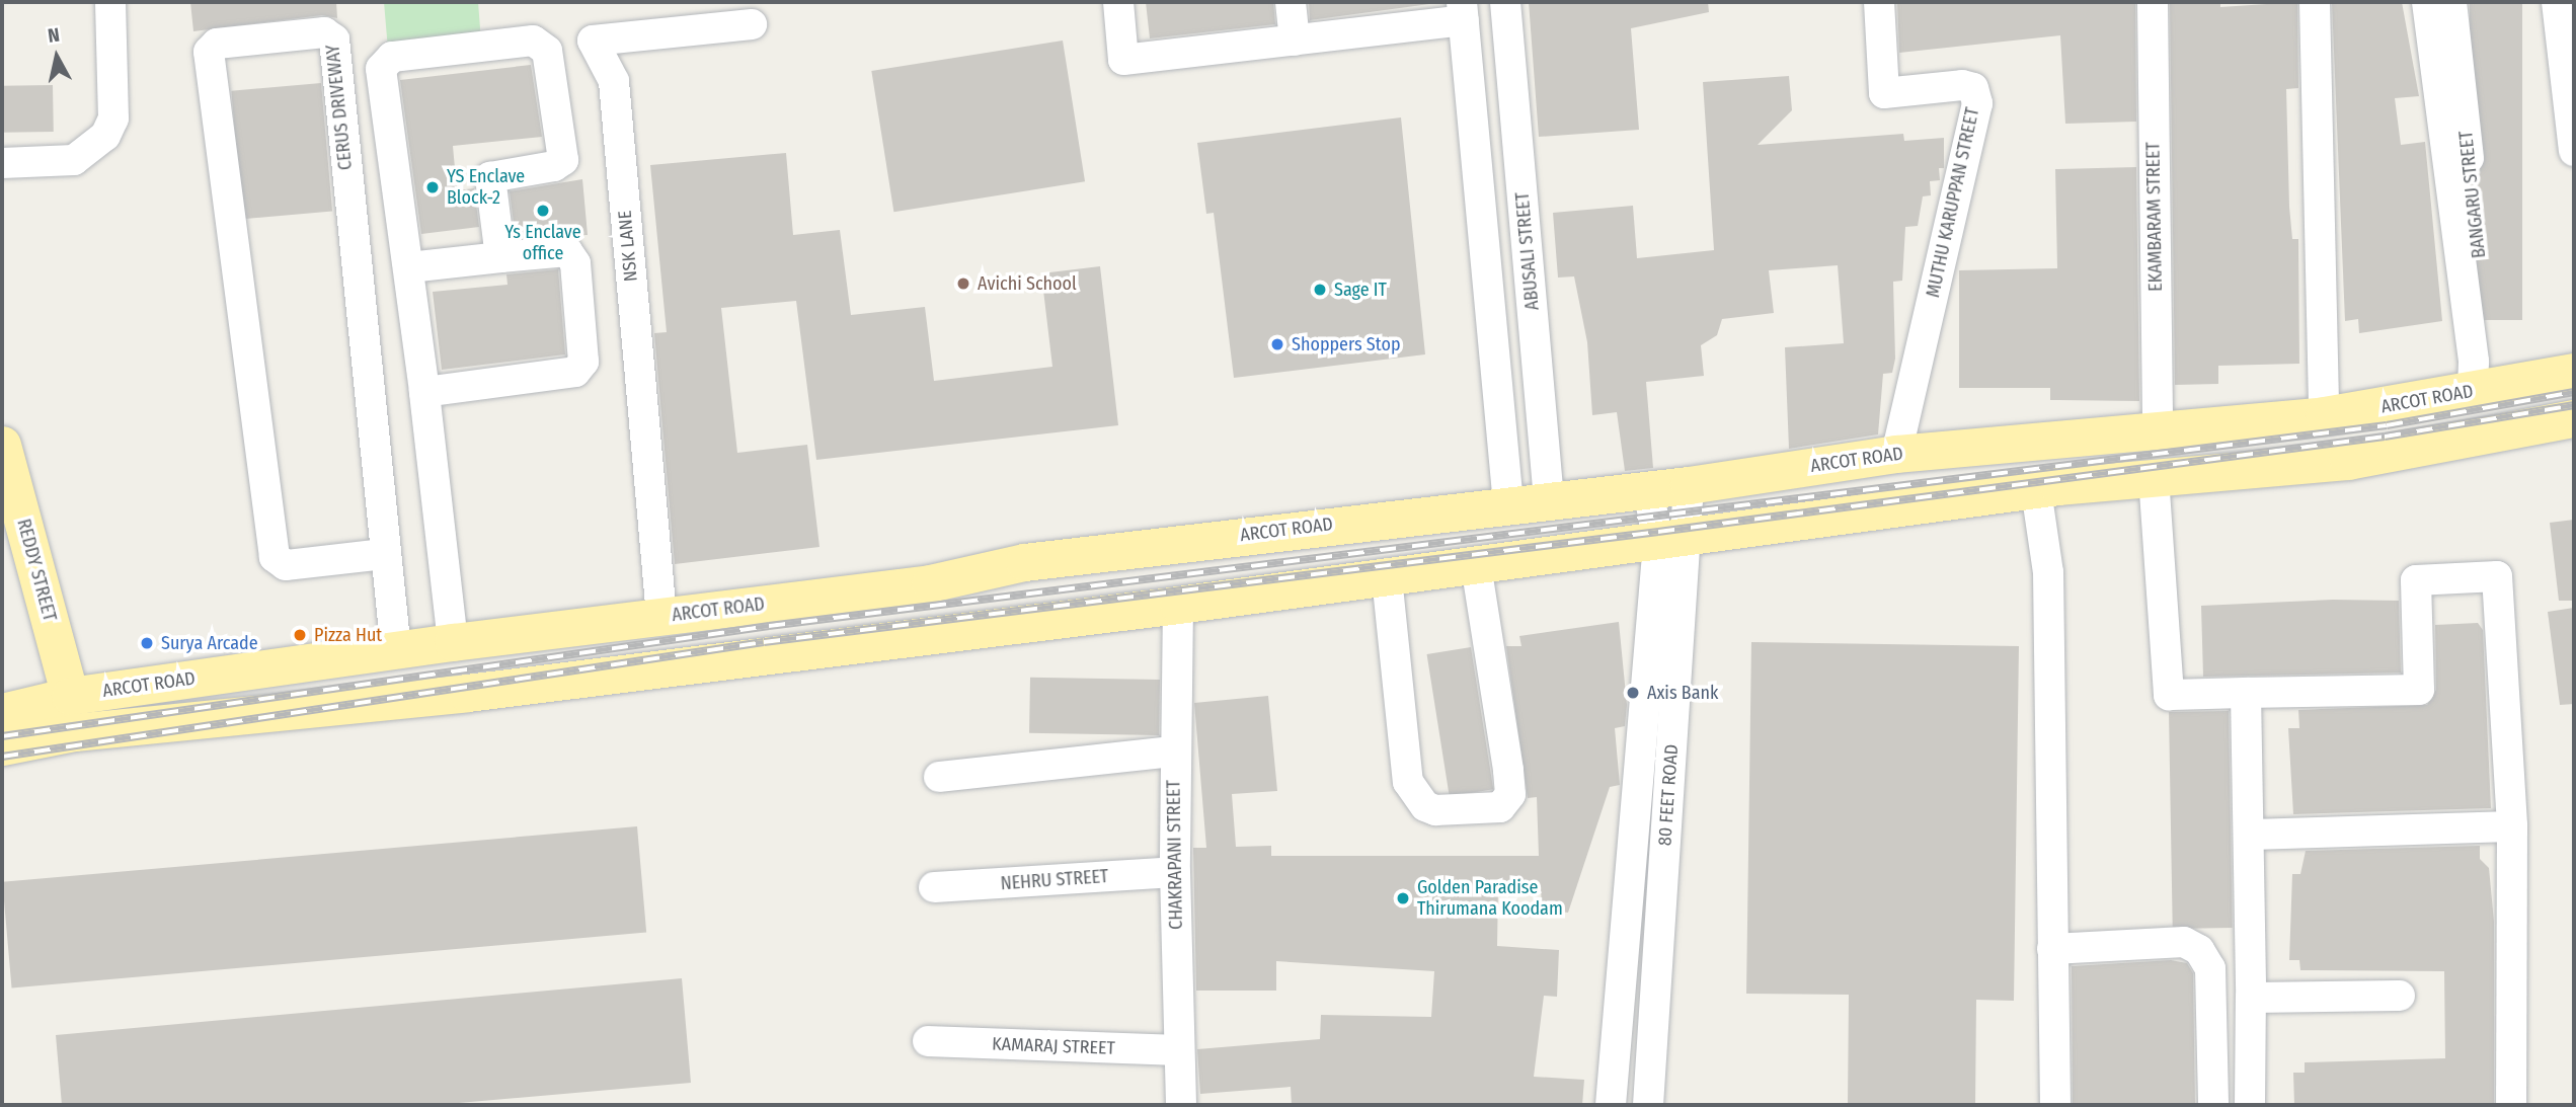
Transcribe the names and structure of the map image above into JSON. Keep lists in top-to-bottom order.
{
  "streets": {
    "main road": ["ARCOT ROAD", "REDDY STREET"],
    "street": [
      "CERUS DRIVEWAY",
      "BANGARU STREET",
      "MUTHU KARUPPAN STREET",
      "EKAMBARAM STREET",
      "NSK LANE",
      "ABUSALI STREET",
      "80 FEET ROAD",
      "CHAKRAPANI STREET",
      "NEHRU STREET",
      "KAMARAJ STREET"
    ]
  },
  "crossings": [
    ["CERUS DRIVEWAY", "ARCOT ROAD"],
    ["BANGARU STREET", "ARCOT ROAD"],
    ["MUTHU KARUPPAN STREET", "ARCOT ROAD"],
    ["EKAMBARAM STREET", "ARCOT ROAD"],
    ["NSK LANE", "ARCOT ROAD"],
    ["ABUSALI STREET", "ARCOT ROAD"],
    ["ARCOT ROAD", "REDDY STREET"],
    ["ARCOT ROAD", "80 FEET ROAD"],
    ["CHAKRAPANI STREET", "NEHRU STREET"],
    ["CHAKRAPANI STREET", "KAMARAJ STREET"]
  ],
  "places": [
    "YS Enclave Block-2",
    "Ys Enclave office",
    "Avichi School",
    "Sage IT",
    "Shoppers Stop",
    "Pizza Hut",
    "Surya Arcade",
    "Axis Bank",
    "Golden Paradise Thirumana Koodam"
  ],
  "north": "top"
}
